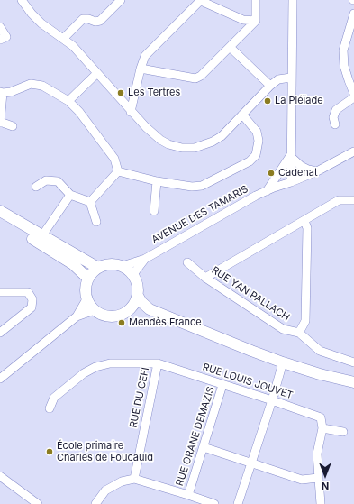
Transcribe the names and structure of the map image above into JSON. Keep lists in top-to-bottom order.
{
  "streets": {
    "street": [
      "AVENUE DES TAMARIS",
      "RUE YAN PALLACH",
      "RUE LOUIS JOUVET",
      "RUE DU CEFI",
      "RUE ORANE DEMAZIS"
    ]
  },
  "crossings": [
    ["RUE LOUIS JOUVET", "RUE DU CEFI"],
    ["RUE LOUIS JOUVET", "RUE ORANE DEMAZIS"]
  ],
  "places": [
    "Les Tertres",
    "La Pléïade",
    "Cadenat",
    "Mendès France",
    "École primaire Charles de Foucauld"
  ],
  "north": "bottom"
}
